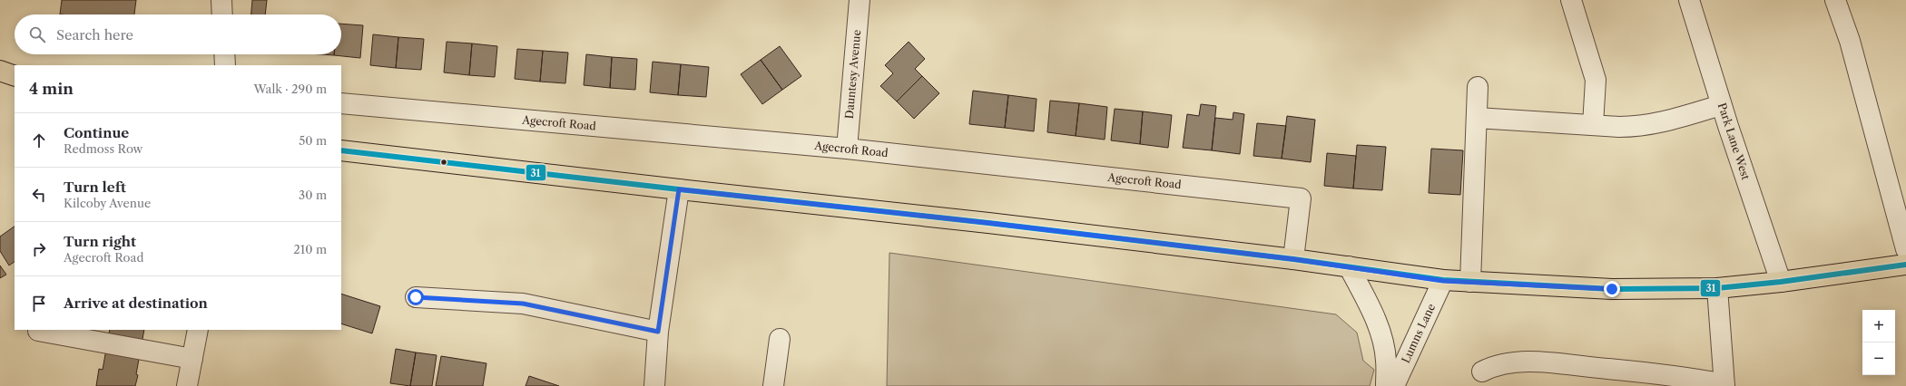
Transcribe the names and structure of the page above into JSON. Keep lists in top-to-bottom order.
{
  "streets": {
    "street": [
      "Dauntesy Avenue",
      "Agecroft Road",
      "Park Lane West",
      "Lumns Lane"
    ]
  },
  "crossings": [
    ["Dauntesy Avenue", "Agecroft Road"]
  ],
  "lines": ["transit line 31"],
  "page": {
    "search": "Search here",
    "heading": ["4 min", "Walk · 290 m"],
    "list": [
      ["Continue", "Redmoss Row", "50 m"],
      ["Turn left", "Kilcoby Avenue", "30 m"],
      ["Turn right", "Agecroft Road", "210 m"],
      "Arrive at destination"
    ],
    "map_buttons": ["+", "−"]
  }
}
